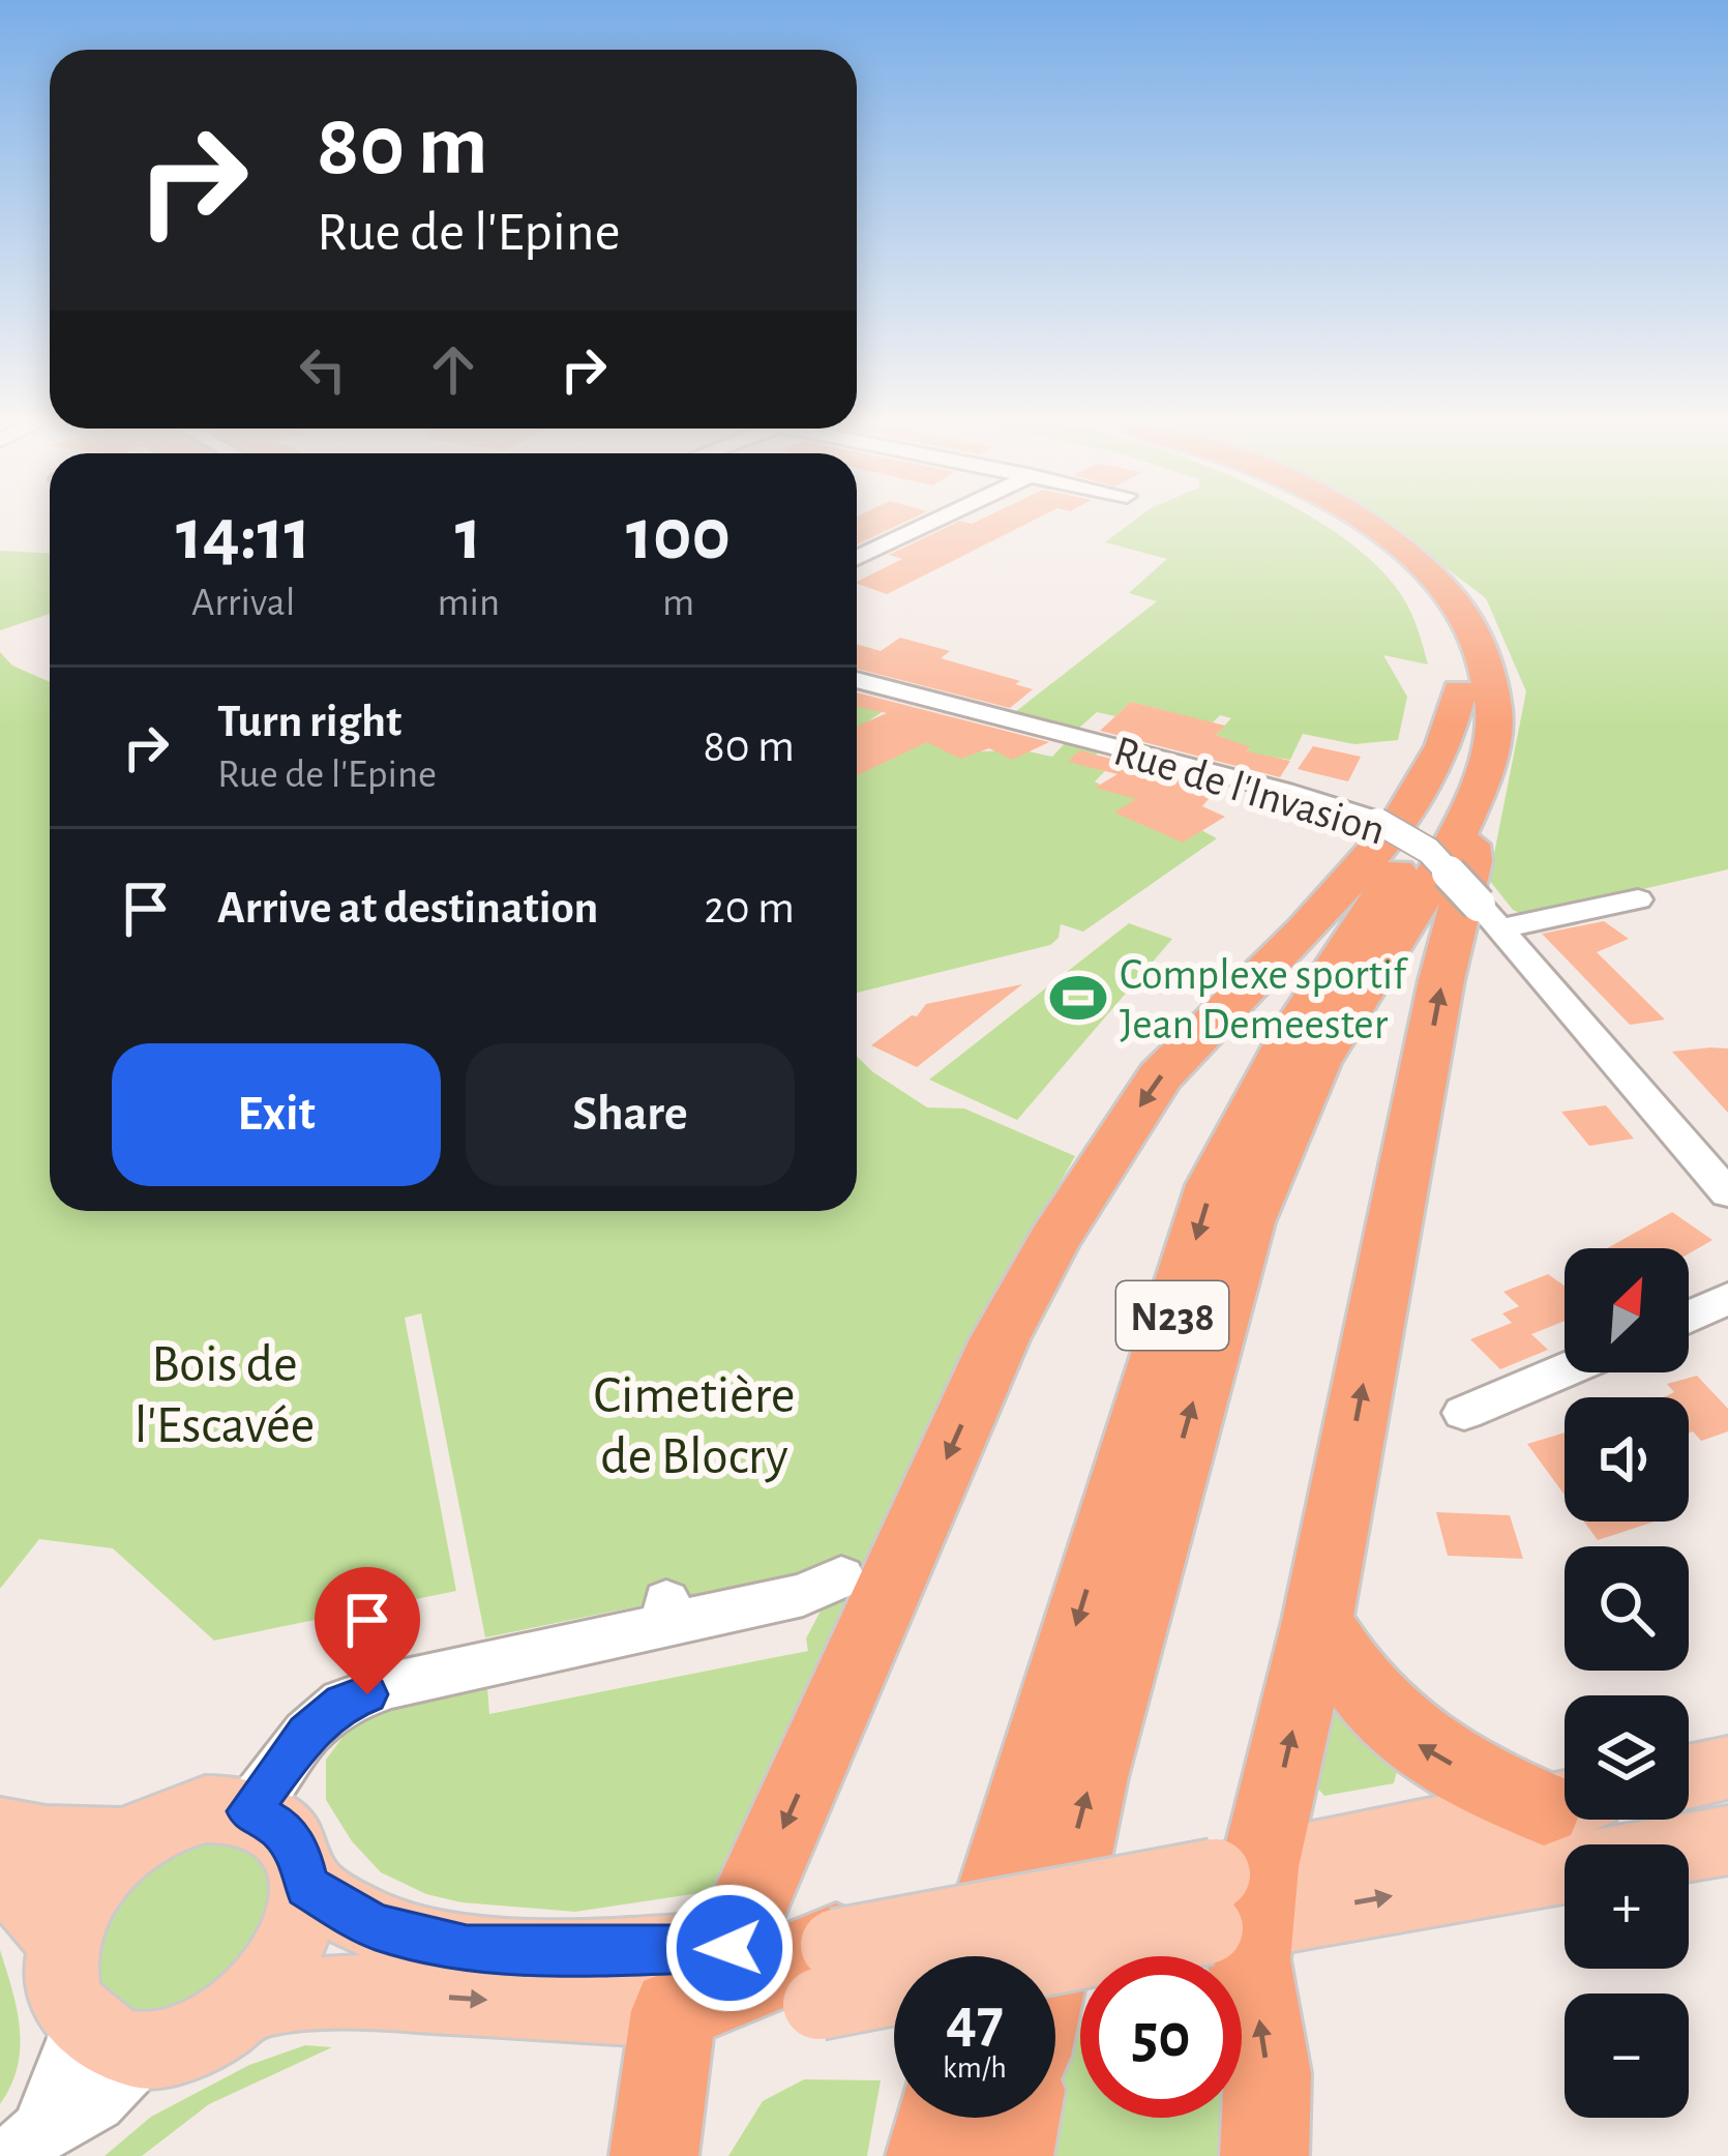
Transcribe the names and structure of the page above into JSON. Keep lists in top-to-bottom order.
{
  "streets": {
    "highway": ["N238"],
    "street": ["Rue de l'Invasion"]
  },
  "parks": ["Bois de l'Escavée", "Cimetière de Blocry"],
  "places": {
    "sports": ["Complexe sportif Jean Demeester"]
  },
  "north": "top right",
  "page": {
    "turn": ["80 m", "Rue de l'Epine"],
    "eta": [
      "14:11",
      "Arrival",
      "1",
      "min",
      "100",
      "m"
    ],
    "list": [
      {
        "name": "Turn right",
        "note": "Rue de l'Epine",
        "value": "80 m"
      },
      {
        "name": "Arrive at destination",
        "value": "20 m"
      }
    ],
    "buttons": ["Exit", "Share"],
    "map_buttons": ["+", "−"],
    "speed": "47 km/h",
    "limit": "50"
  }
}
